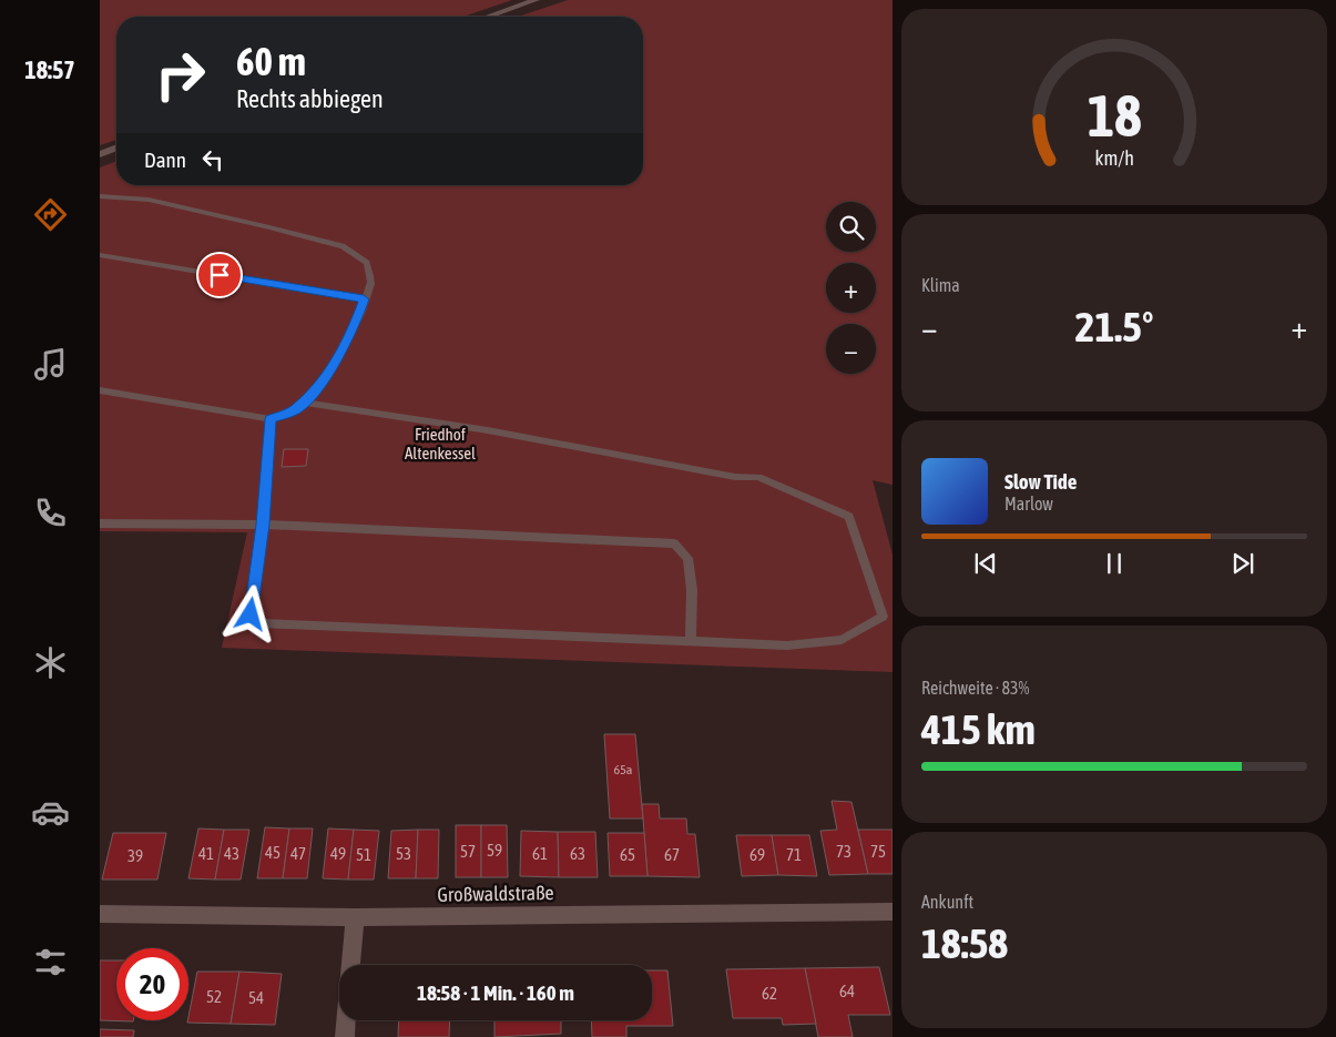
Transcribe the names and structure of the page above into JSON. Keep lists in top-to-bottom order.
{
  "streets": {
    "street": ["Großwaldstraße"]
  },
  "parks": ["Friedhof Altenkessel"],
  "house_numbers": [
    "65a",
    "59",
    "57",
    "73",
    "75",
    "45",
    "41",
    "43",
    "47",
    "49",
    "53",
    "61",
    "63",
    "51",
    "65",
    "67",
    "69",
    "71",
    "39",
    "64",
    "62",
    "52",
    "54"
  ],
  "page": {
    "tabs": "18:57",
    "turn": ["60 m", "Rechts abbiegen"],
    "then": "Dann",
    "map_buttons": ["+", "−"],
    "tile": [
      "Klima",
      ["Reichweite · 83%", "415 km"],
      ["Ankunft", "18:58"]
    ],
    "heat": ["−", "21.5°", "+"],
    "song": ["Slow Tide", "Marlow"],
    "limit": "20",
    "trip": "18:58 · 1 Min. · 160 m",
    "gauge": ["18", "km/h"]
  }
}
